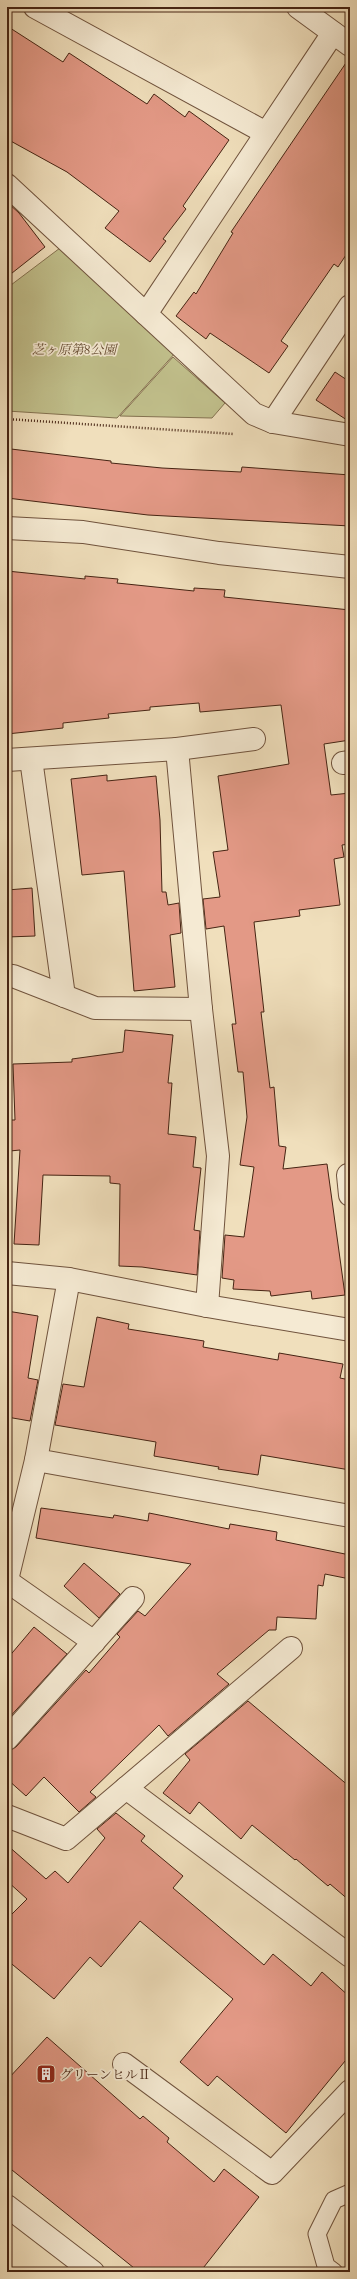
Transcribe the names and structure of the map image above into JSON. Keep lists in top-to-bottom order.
{
  "parks": ["芝ヶ原第8公園"],
  "places": {
    "building": ["グリーンヒルⅡ"]
  }
}
